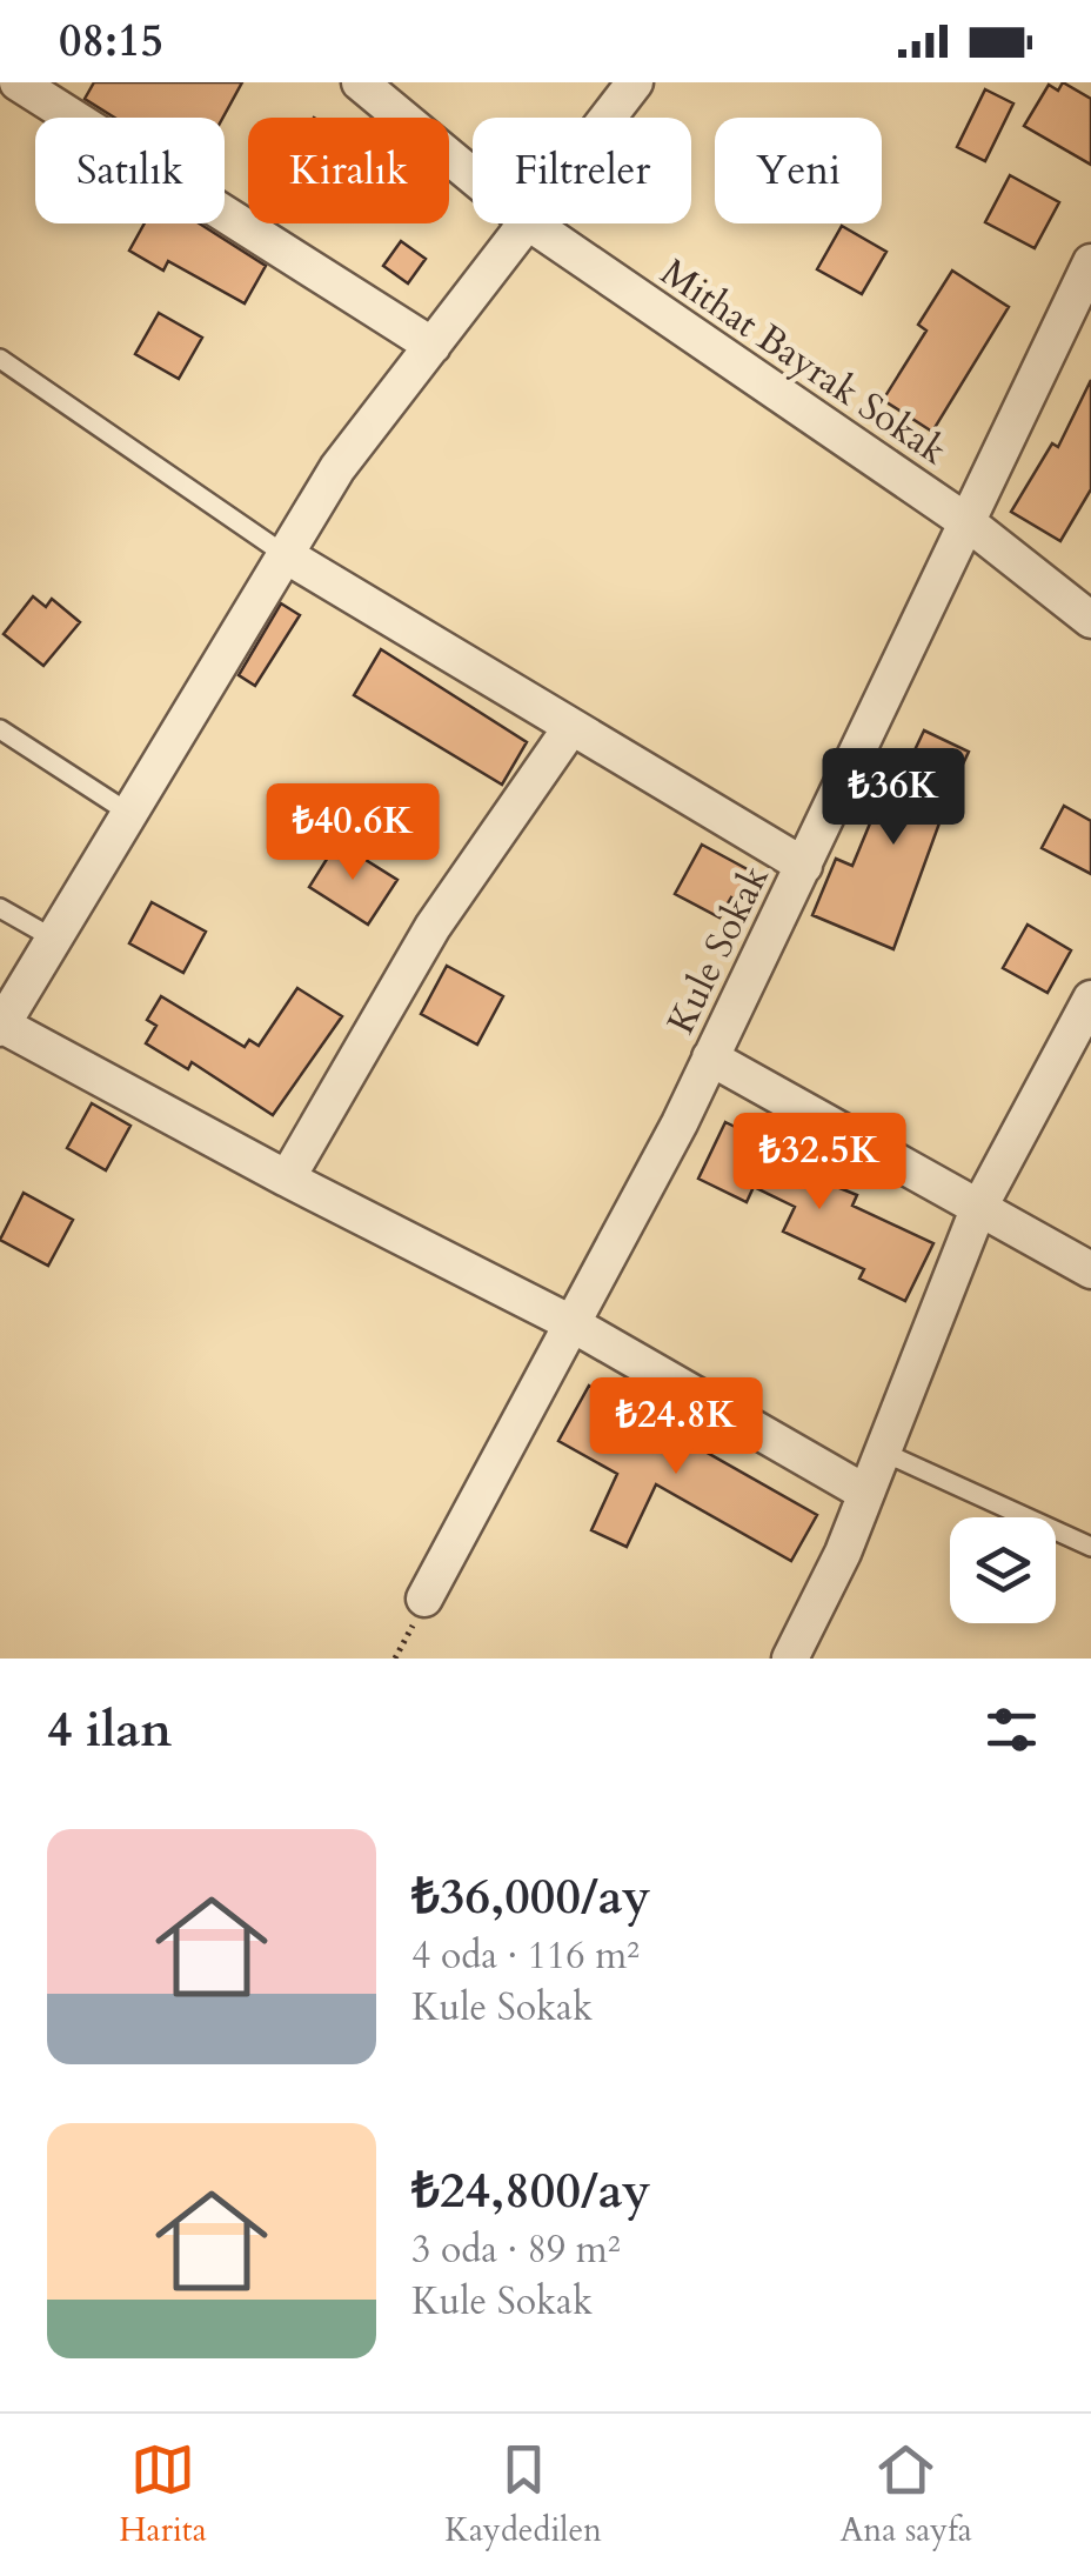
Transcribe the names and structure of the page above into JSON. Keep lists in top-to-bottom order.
{
  "streets": {
    "street": ["Mithat Bayrak Sokak", "Kule Sokak"]
  },
  "crossings": [
    ["Mithat Bayrak Sokak", "Kule Sokak"]
  ],
  "page": {
    "status": "08:15",
    "chip": [
      "Satılık",
      "Kiralık",
      "Filtreler",
      "Yeni"
    ],
    "price": [
      "₺36K",
      "₺40.6K",
      "₺32.5K",
      "₺24.8K"
    ],
    "heading": "4 ilan",
    "list": [
      {
        "name": "₺36,000/ay",
        "note": "4 oda · 116 m² · Kule Sokak"
      },
      {
        "name": "₺24,800/ay",
        "note": "3 oda · 89 m² · Kule Sokak"
      }
    ],
    "tabs": ["Harita", "Kaydedilen", "Ana sayfa"]
  }
}
